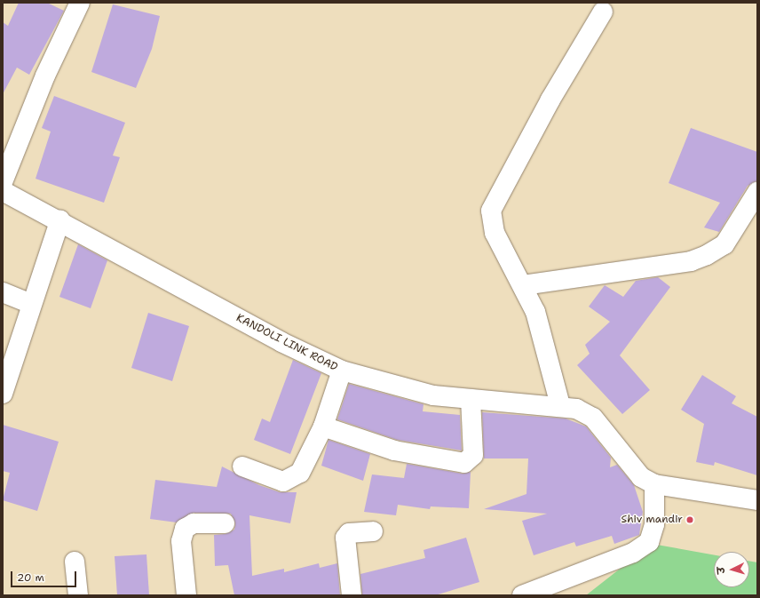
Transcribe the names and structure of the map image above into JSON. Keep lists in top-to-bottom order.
{
  "streets": {
    "street": ["KANDOLI LINK ROAD"]
  },
  "places": ["Shiv mandir"],
  "scale_bar": "20 m",
  "north": "left"
}
